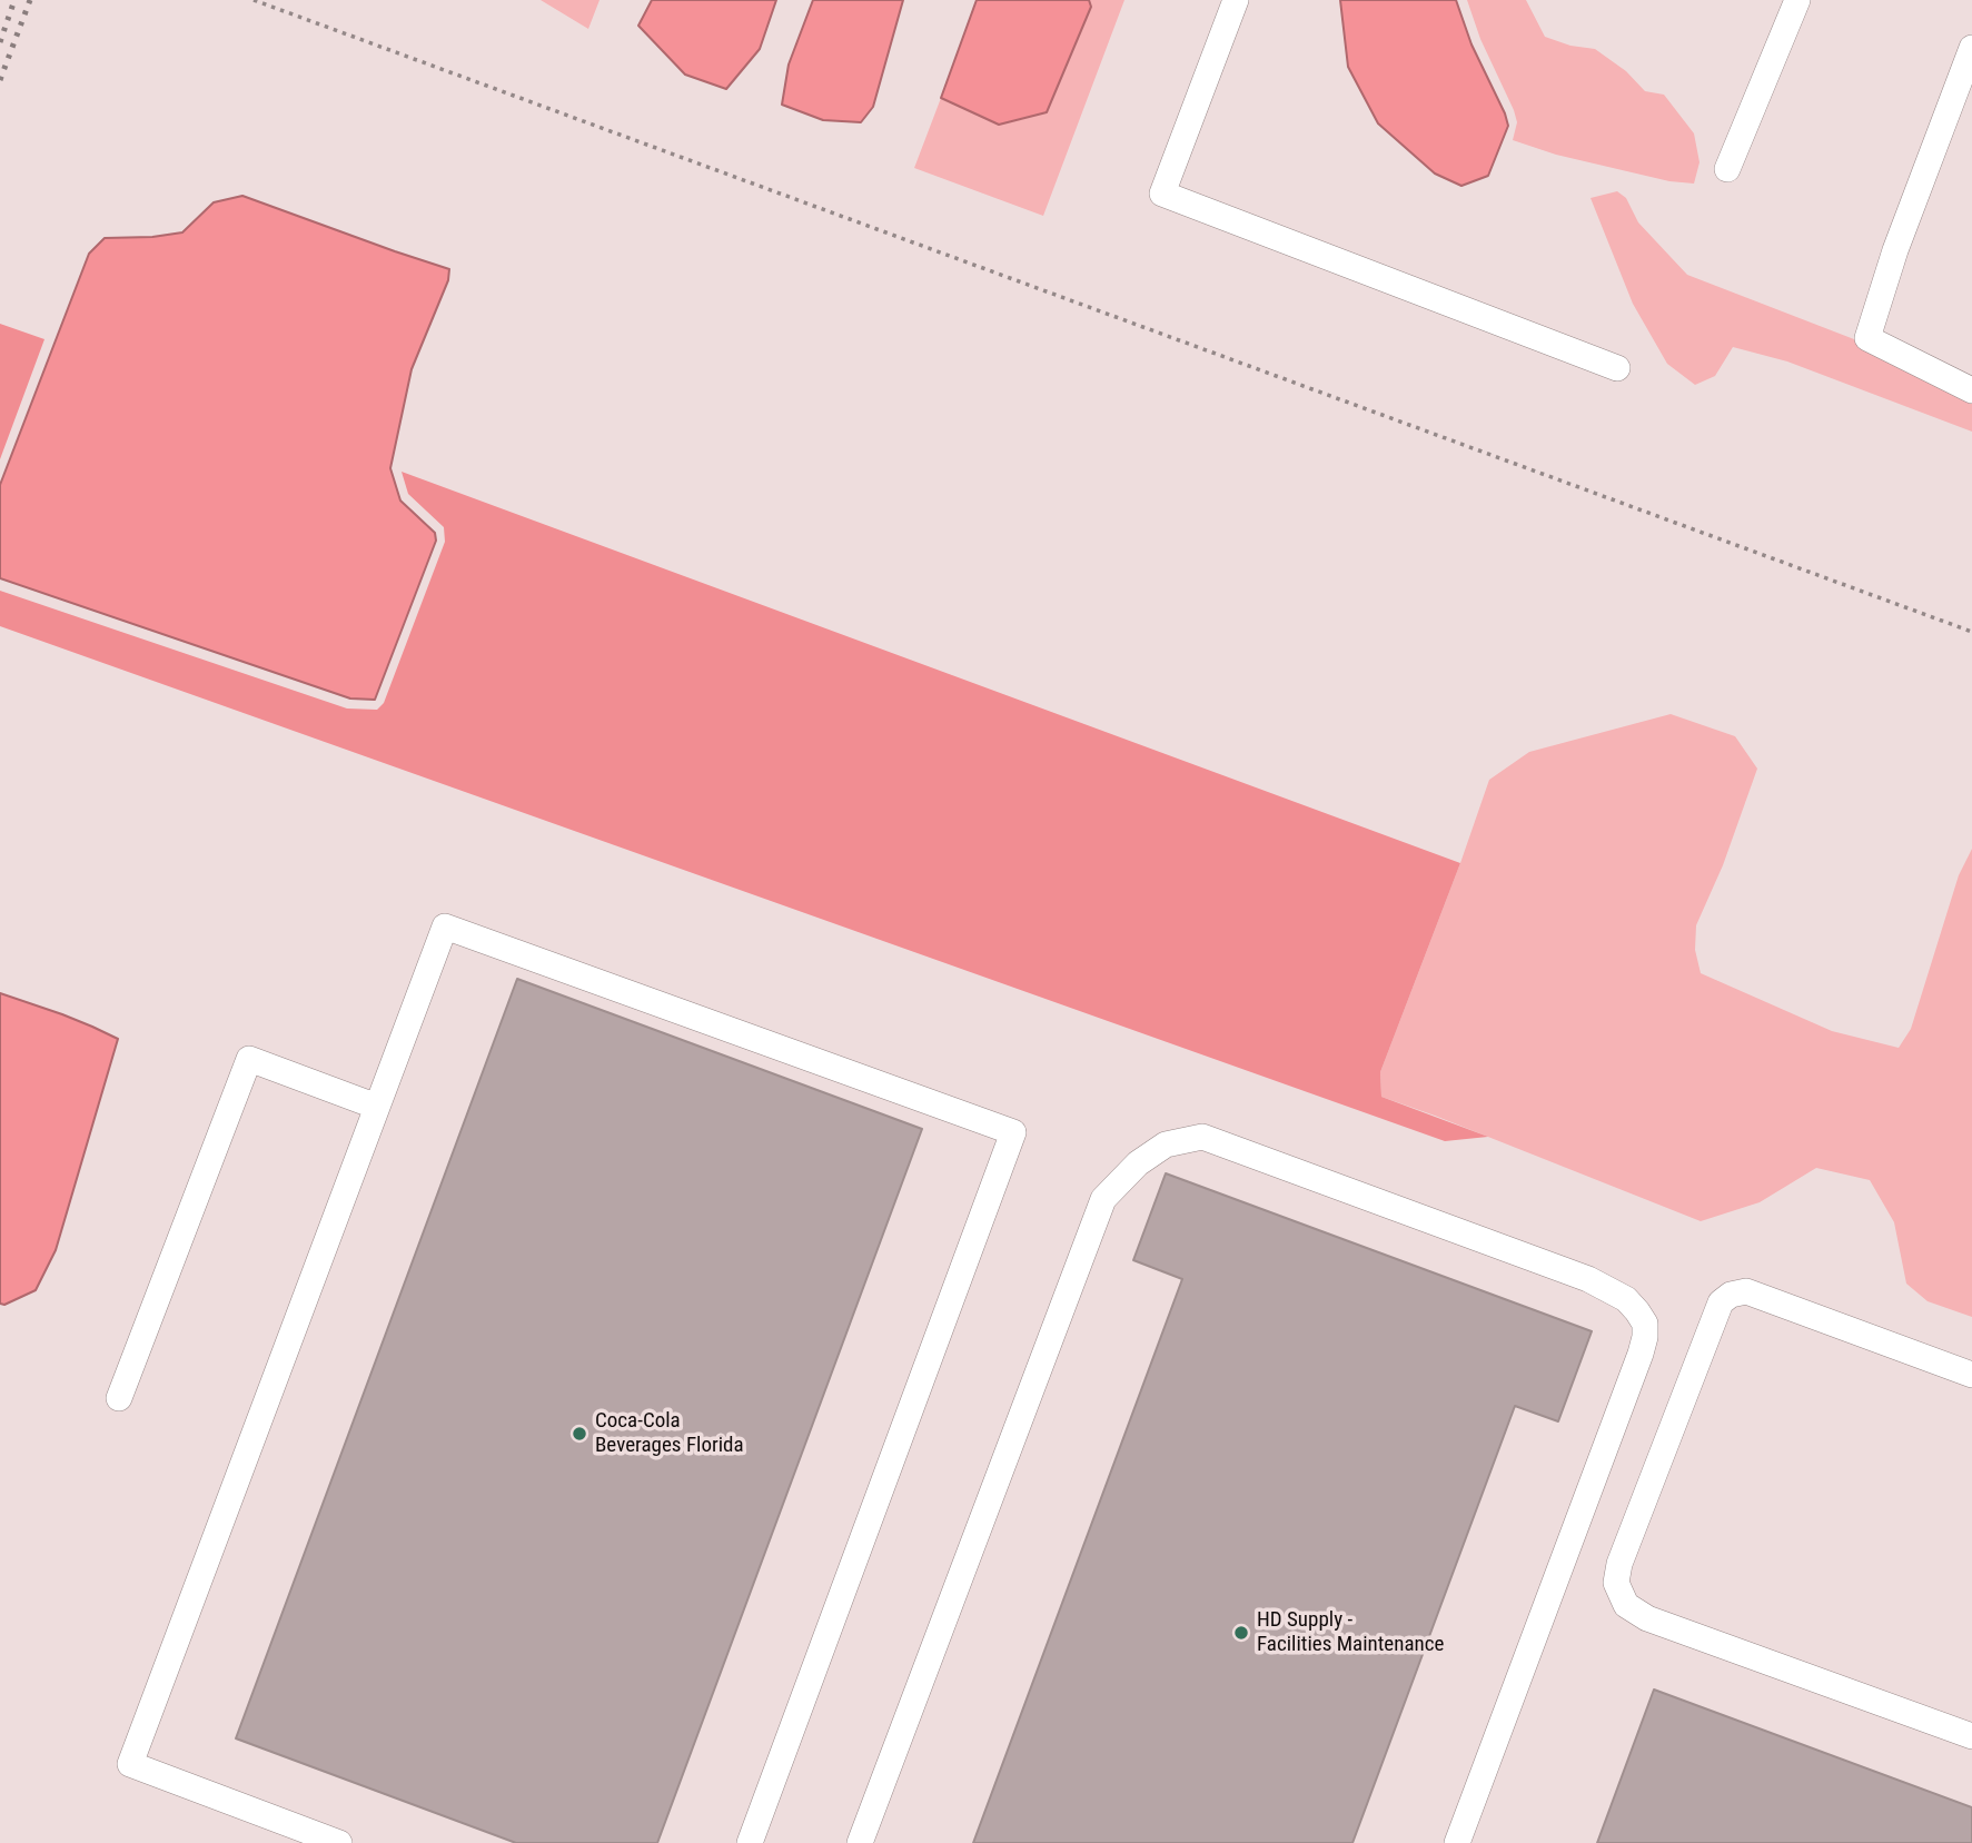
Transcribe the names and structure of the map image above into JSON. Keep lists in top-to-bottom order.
{
  "places": ["Coca-Cola Beverages Florida", "HD Supply - Facilities Maintenance"]
}
